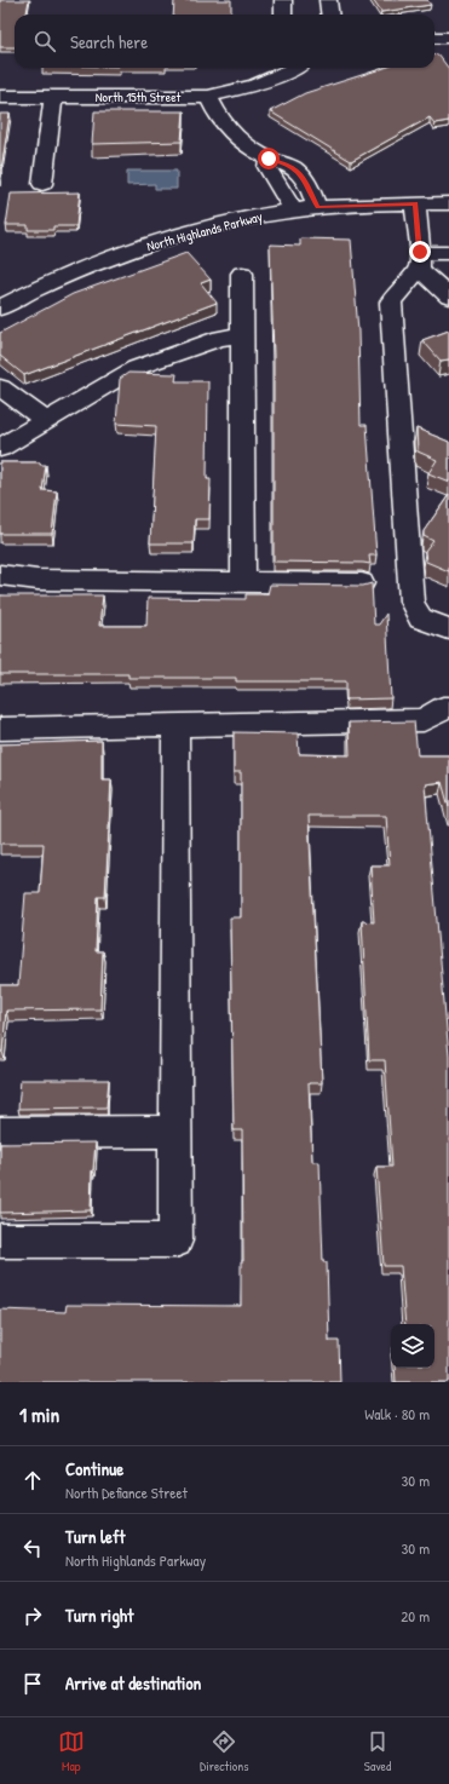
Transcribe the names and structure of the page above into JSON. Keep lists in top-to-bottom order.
{
  "streets": {
    "street": ["North 15th Street", "North Highlands Parkway"]
  },
  "page": {
    "search": "Search here",
    "heading": ["1 min", "Walk · 80 m"],
    "list": [
      ["Continue", "North Defiance Street", "30 m"],
      ["Turn left", "North Highlands Parkway", "30 m"],
      ["Turn right", "20 m"],
      "Arrive at destination"
    ],
    "nav": ["Map", "Directions", "Saved"]
  }
}
